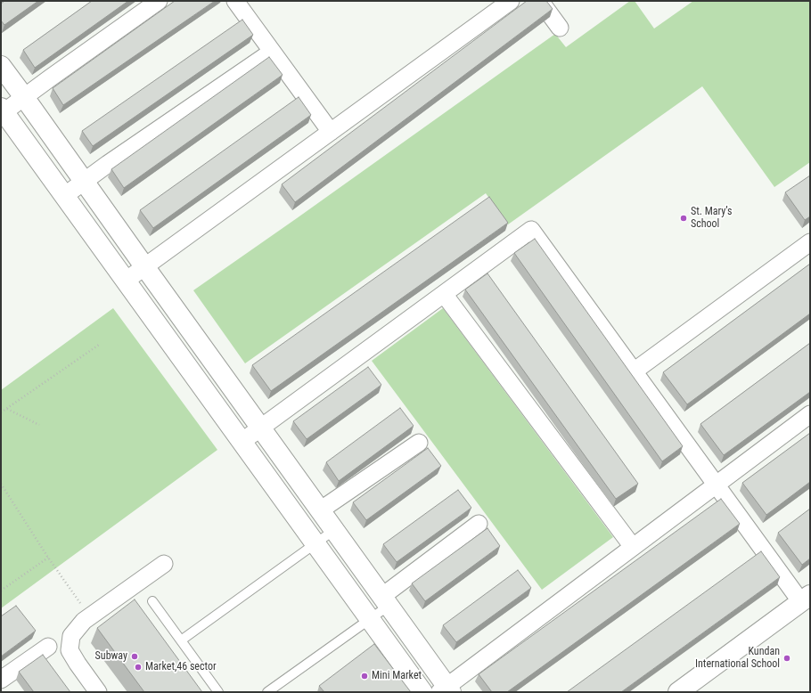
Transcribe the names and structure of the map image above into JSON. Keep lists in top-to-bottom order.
{
  "places": [
    "St. Mary’s School",
    "Subway",
    "Kundan International School",
    "Market,46 sector",
    "Mini Market"
  ]
}
